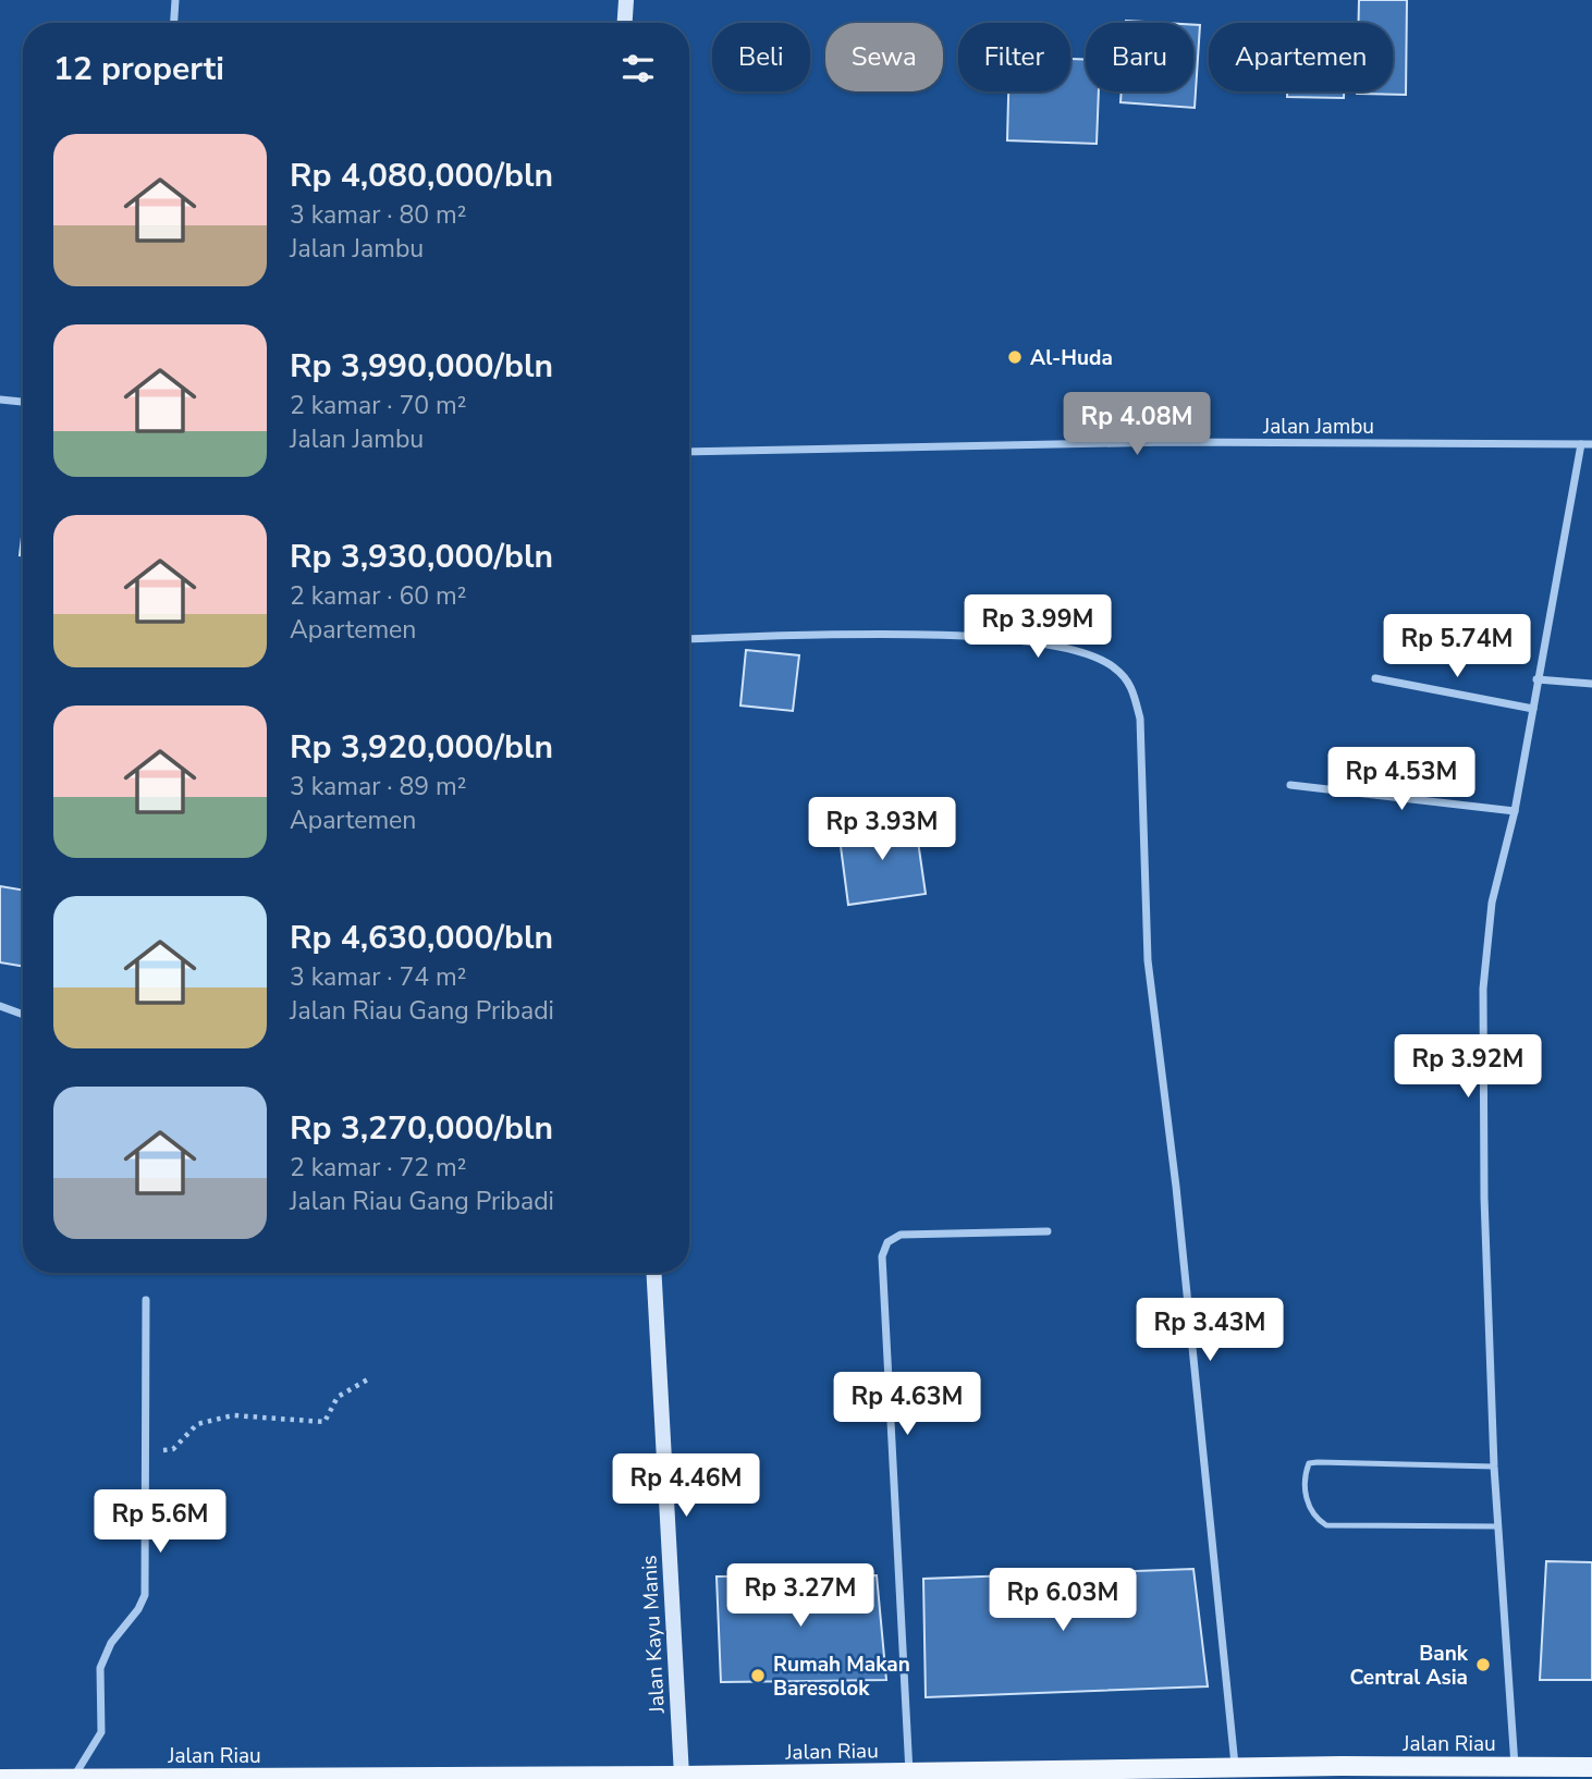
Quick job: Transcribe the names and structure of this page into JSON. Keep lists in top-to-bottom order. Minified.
{"streets":{"main road":["Jalan Riau"],"street":["Jalan Jambu","Jalan Kayu Manis"]},"crossings":[["Jalan Kayu Manis","Jalan Riau"]],"places":["Al-Huda","Bank Central Asia","Rumah Makan Baresolok"],"page":{"chip":["Beli","Sewa","Filter","Baru","Apartemen"],"heading":"12 properti","list":[{"name":"Rp 4,080,000/bln","note":"3 kamar · 80 m² · Jalan Jambu"},{"name":"Rp 3,990,000/bln","note":"2 kamar · 70 m² · Jalan Jambu"},{"name":"Rp 3,930,000/bln","note":"2 kamar · 60 m² · Apartemen"},{"name":"Rp 3,920,000/bln","note":"3 kamar · 89 m² · Apartemen"},{"name":"Rp 4,630,000/bln","note":"3 kamar · 74 m² · Jalan Riau Gang Pribadi"},{"name":"Rp 3,270,000/bln","note":"2 kamar · 72 m² · Jalan Riau Gang Pribadi"}],"price":["Rp 4.08M","Rp 3.99M","Rp 5.74M","Rp 4.53M","Rp 3.93M","Rp 3.92M","Rp 3.43M","Rp 4.63M","Rp 4.46M","Rp 5.6M","Rp 3.27M","Rp 6.03M"]}}
